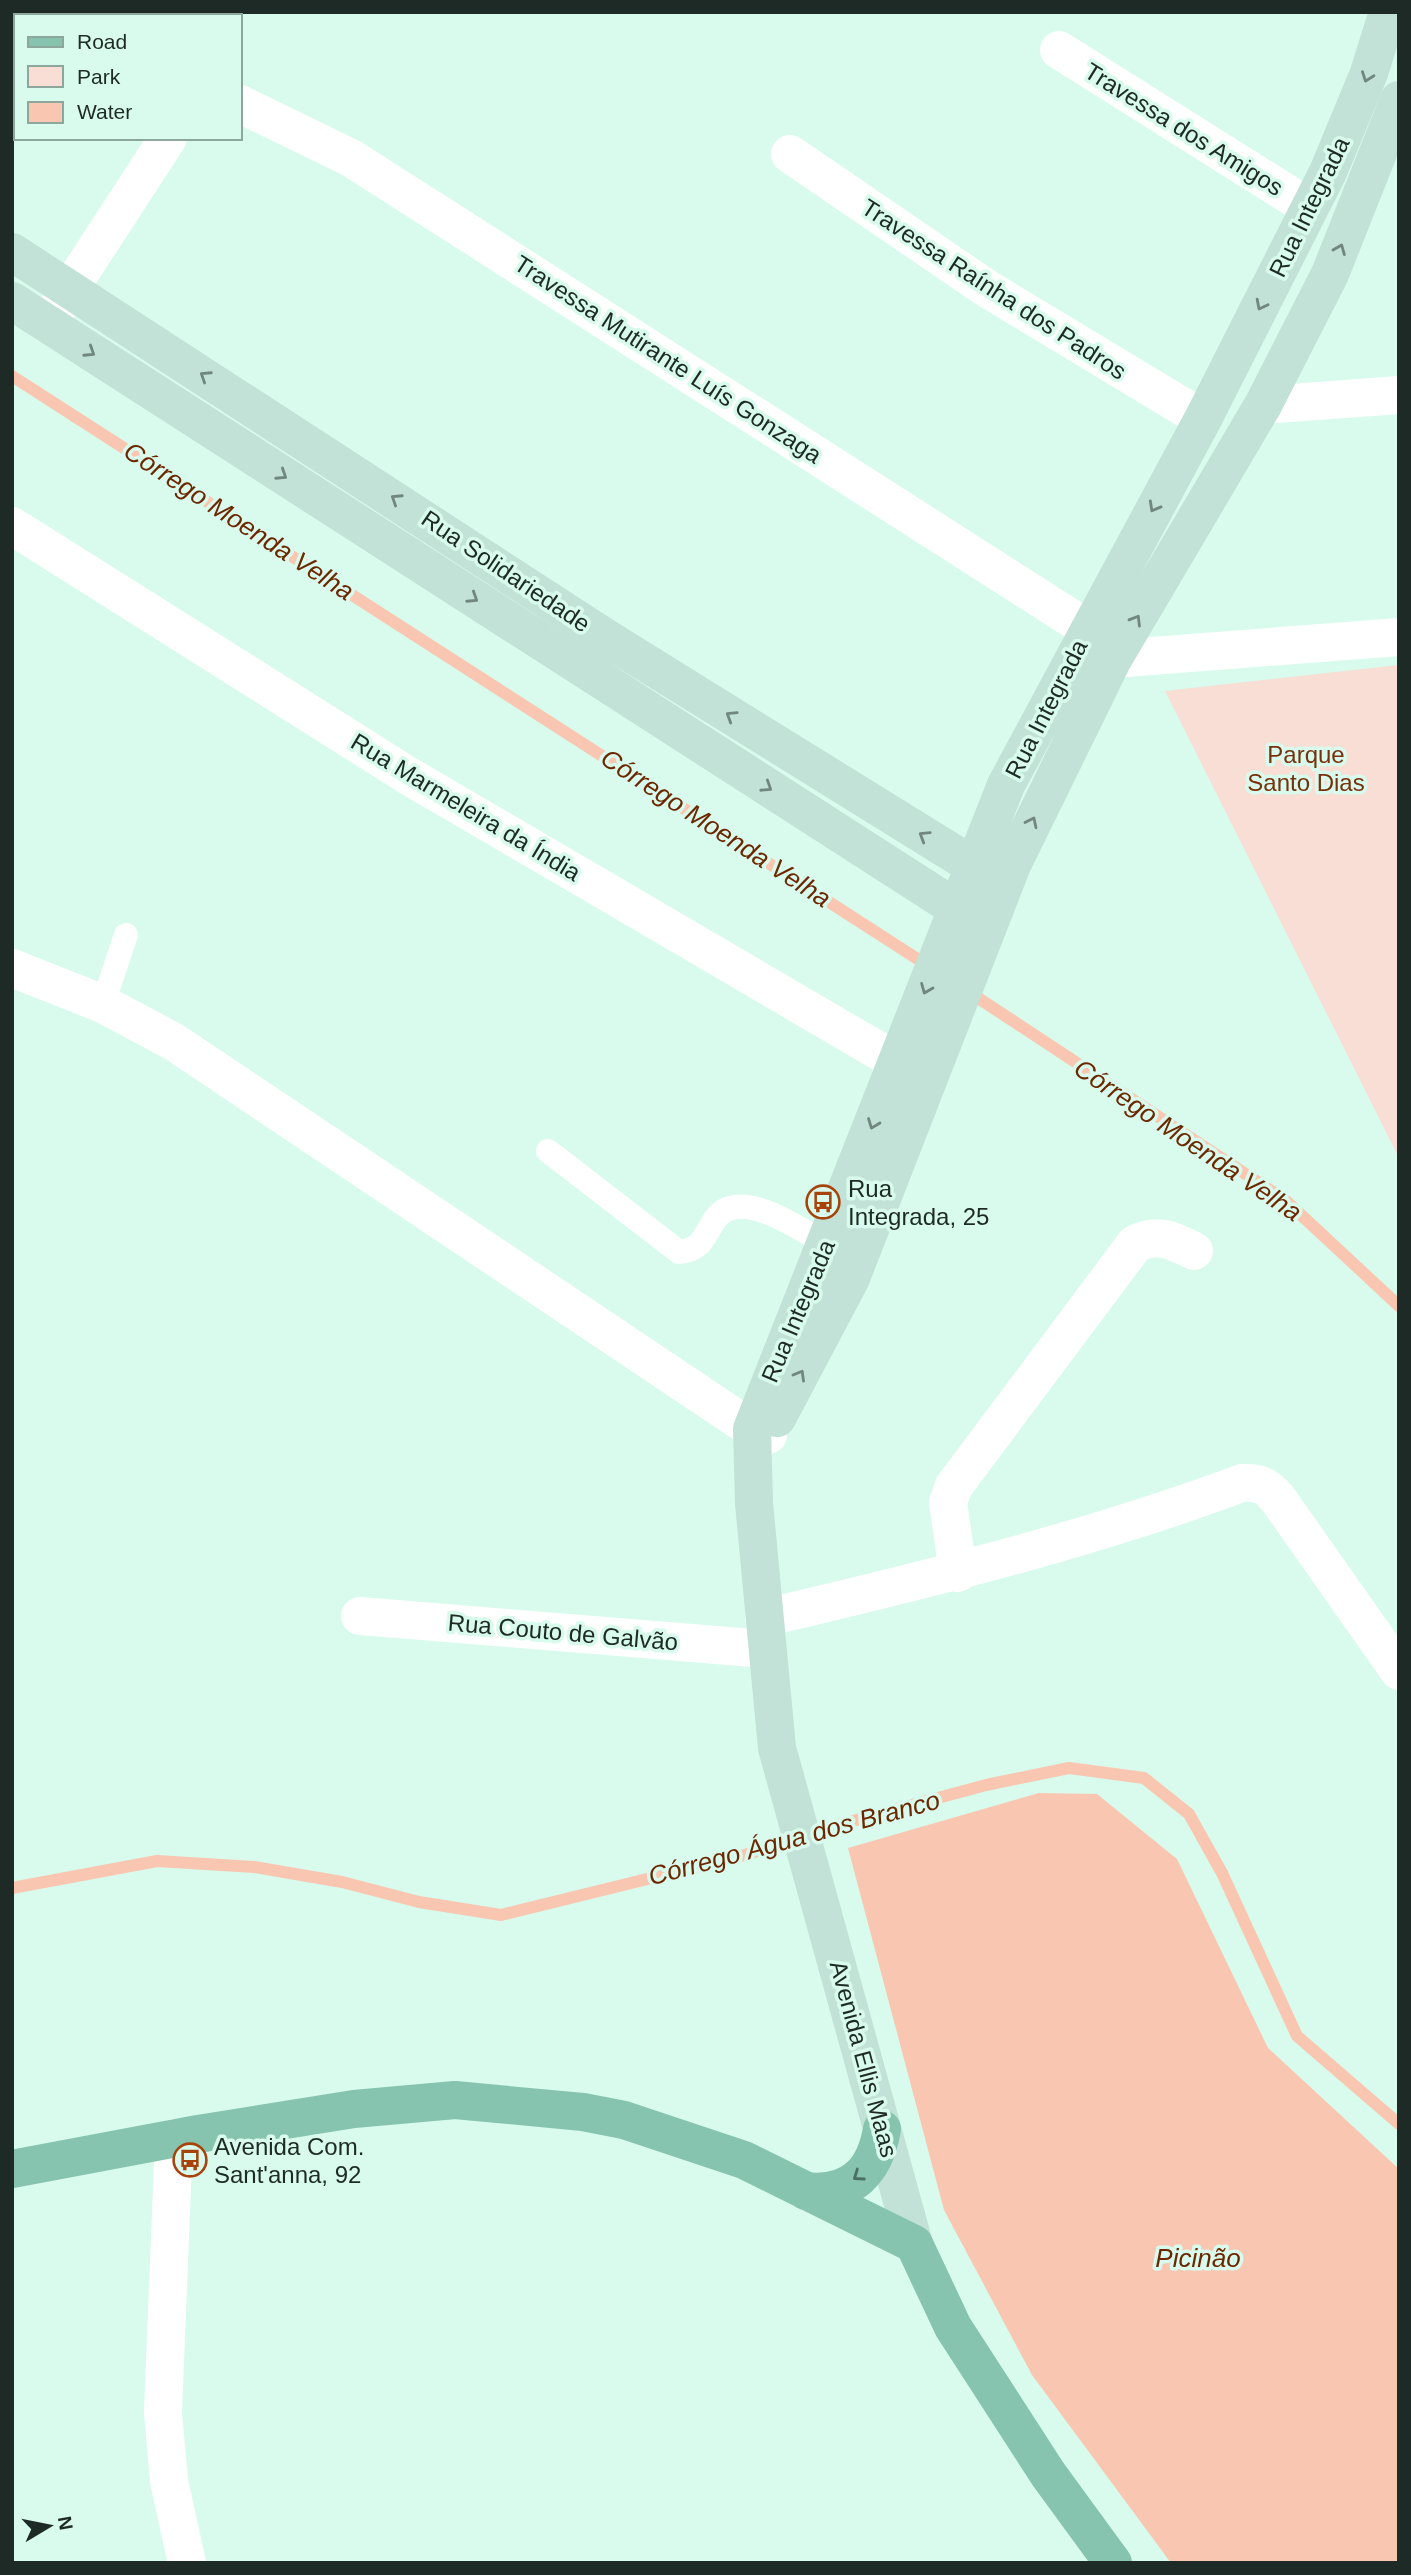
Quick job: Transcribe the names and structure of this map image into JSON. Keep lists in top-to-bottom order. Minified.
{"streets":{"main road":["Rua Integrada","Rua Solidariedade","Avenida Ellis Maas"],"street":["Travessa dos Amigos","Travessa Raínha dos Padros","Travessa Mutirante Luís Gonzaga","Rua Marmeleira da Índia","Rua Couto de Galvão"]},"crossings":[["Travessa dos Amigos","Rua Integrada"],["Rua Integrada","Travessa Raínha dos Padros"],["Rua Integrada","Travessa Mutirante Luís Gonzaga"],["Rua Integrada","Rua Solidariedade"],["Rua Integrada","Rua Marmeleira da Índia"],["Rua Integrada","Avenida Ellis Maas"],["Rua Couto de Galvão","Avenida Ellis Maas"]],"water":["Córrego Moenda Velha","Córrego Água dos Branco","Picinão"],"parks":["Parque Santo Dias"],"places":{"bus stop":["Rua Integrada, 25","Avenida Com. Sant'anna, 92"]},"legend":["Road","Park","Water"],"north":"right"}
